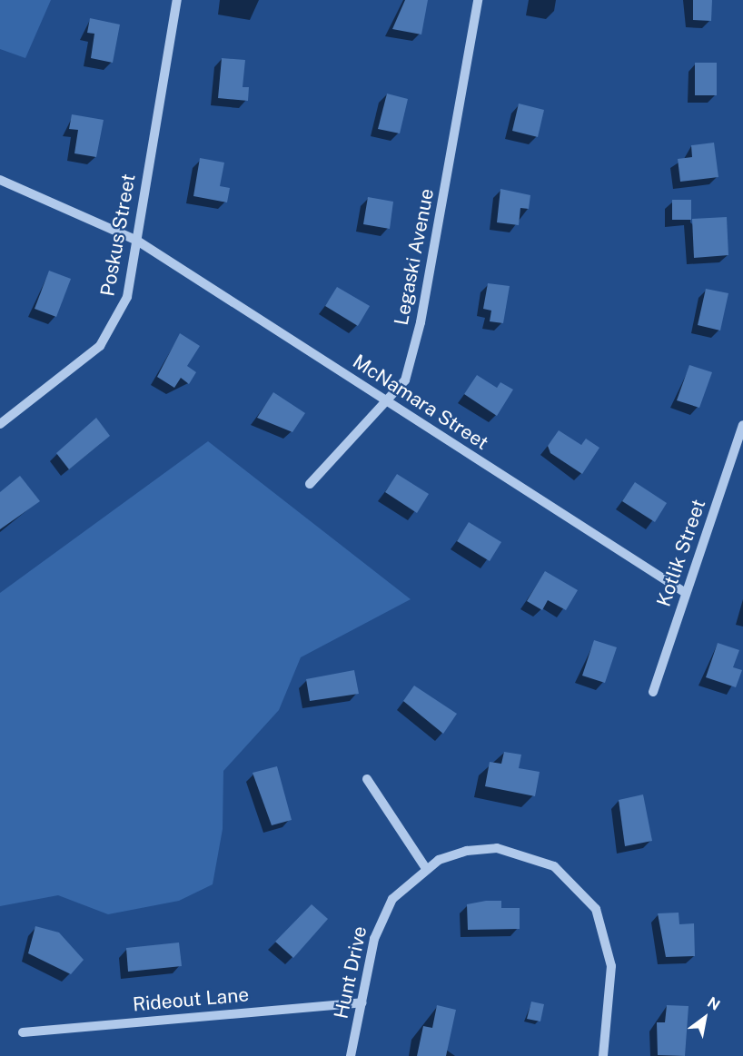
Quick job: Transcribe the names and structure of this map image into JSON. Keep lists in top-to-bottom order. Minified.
{"streets":{"street":["Poskus Street","Legaski Avenue","McNamara Street","Kotlik Street","Hunt Drive","Rideout Lane"]},"crossings":[["Poskus Street","McNamara Street"],["Legaski Avenue","McNamara Street"],["McNamara Street","Kotlik Street"],["Hunt Drive","Rideout Lane"]],"north":"top right"}
